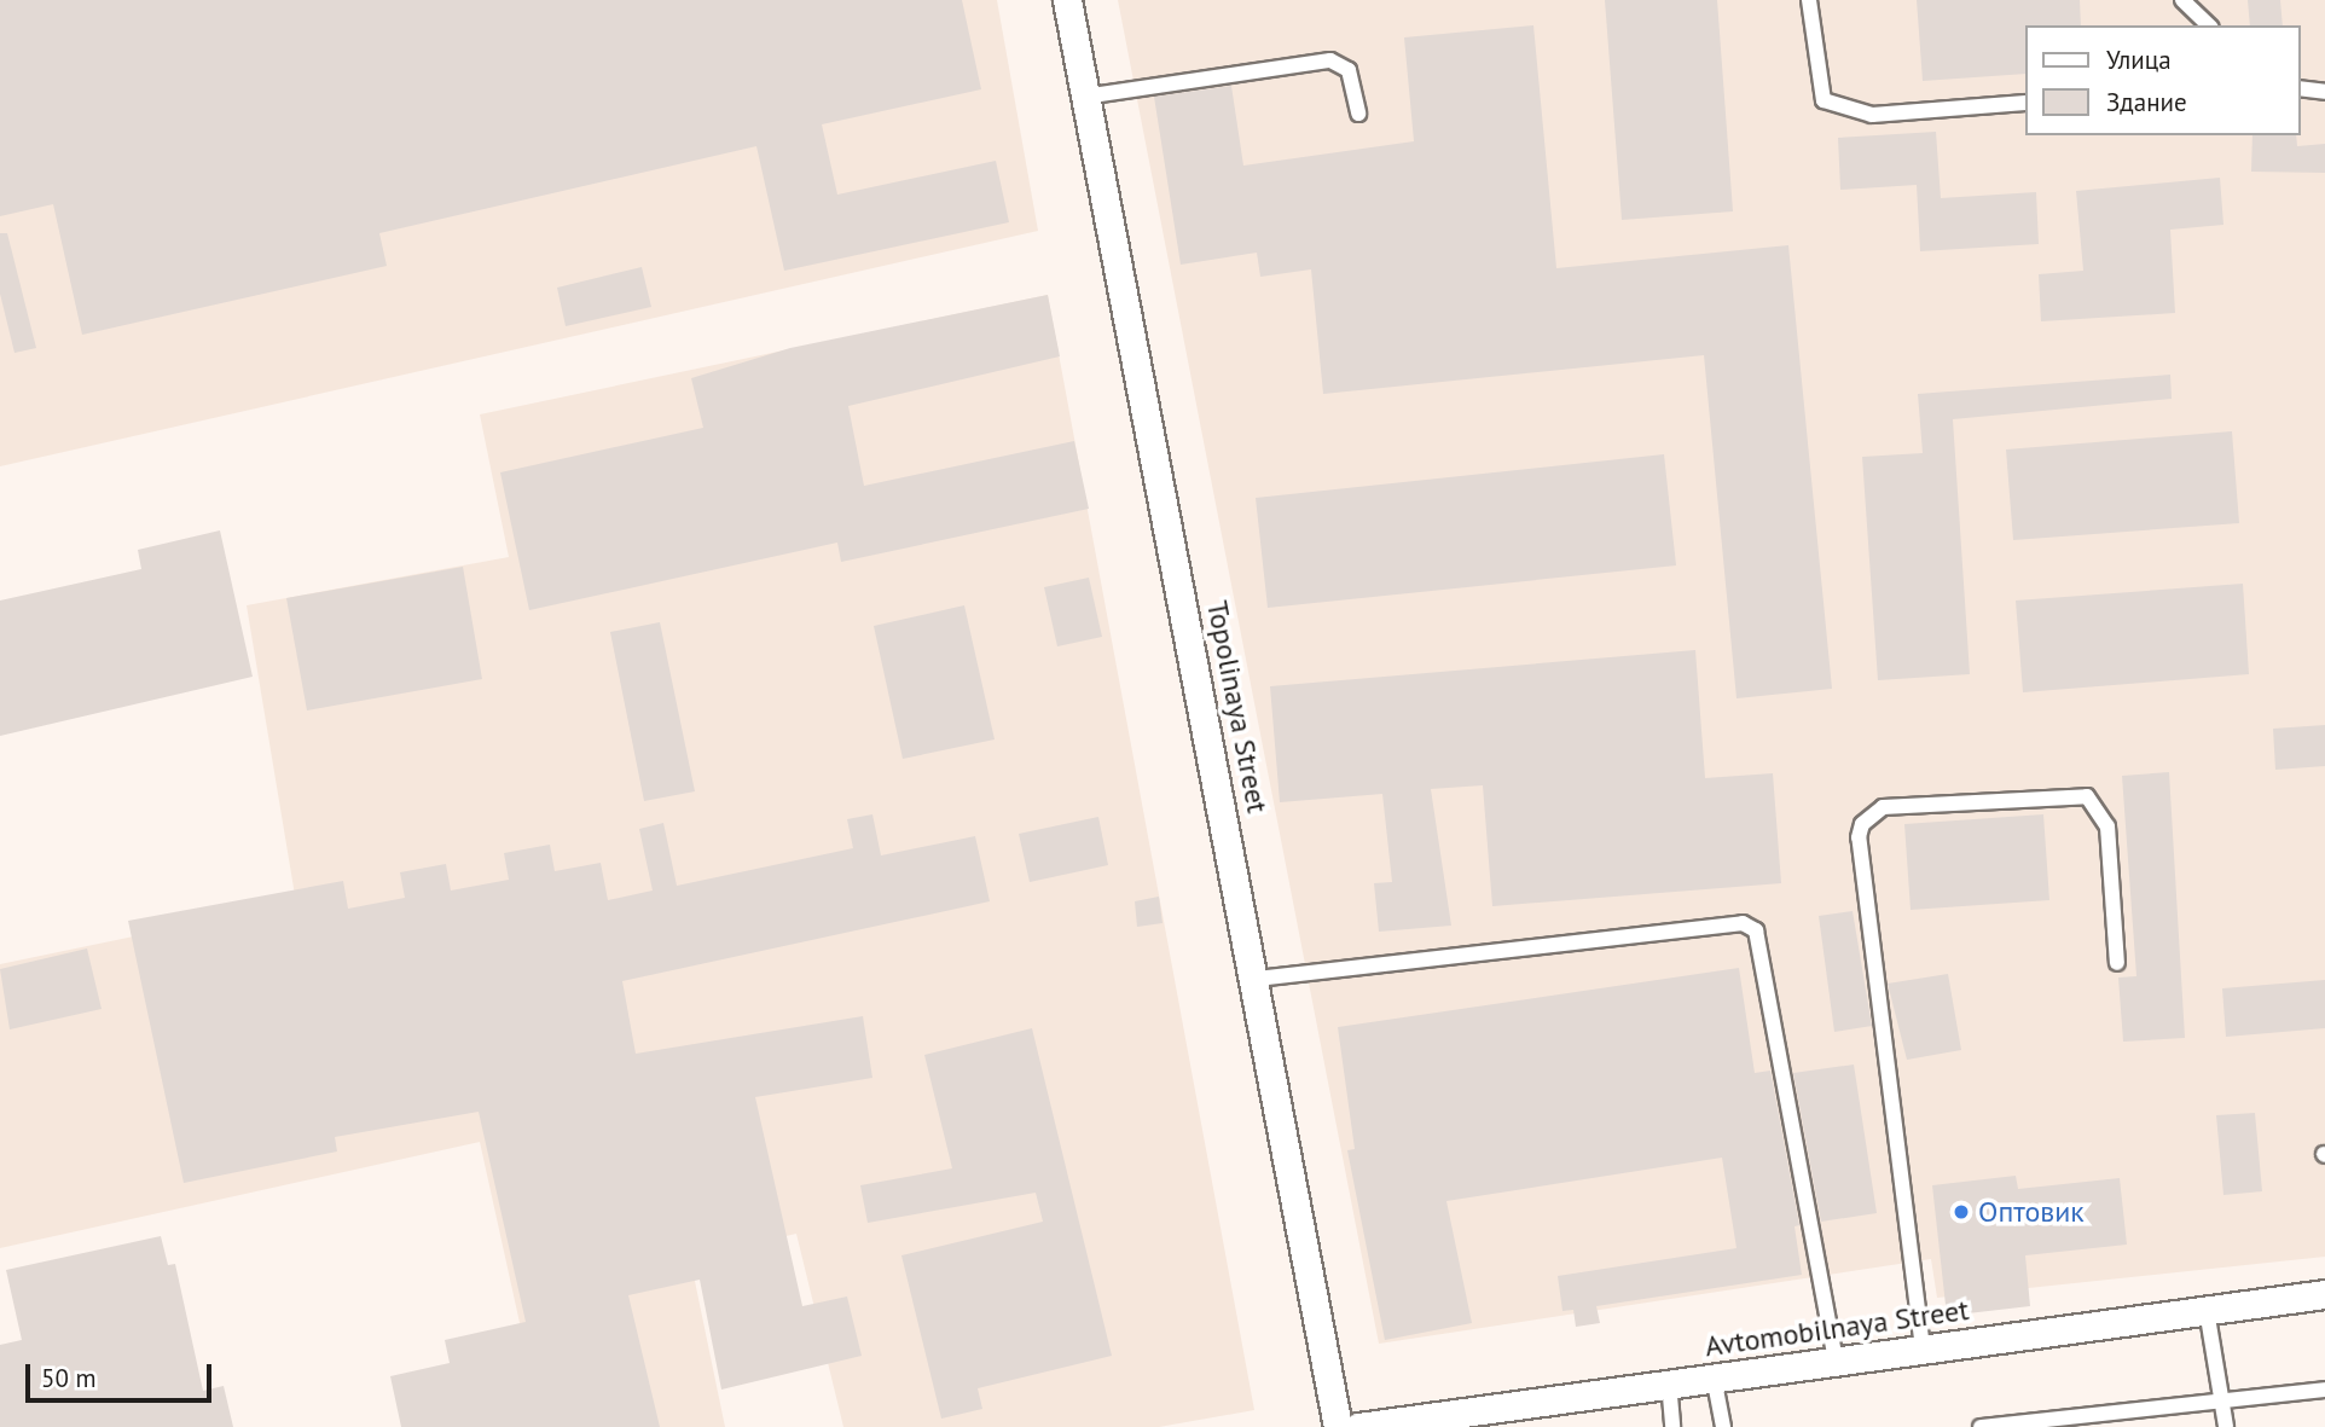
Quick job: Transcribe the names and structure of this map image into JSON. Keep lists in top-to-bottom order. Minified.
{"streets":{"street":["Topolinaya Street","Avtomobilnaya Street"]},"places":["Оптовик"],"legend":["Улица","Здание"],"scale_bar":"50 m"}
